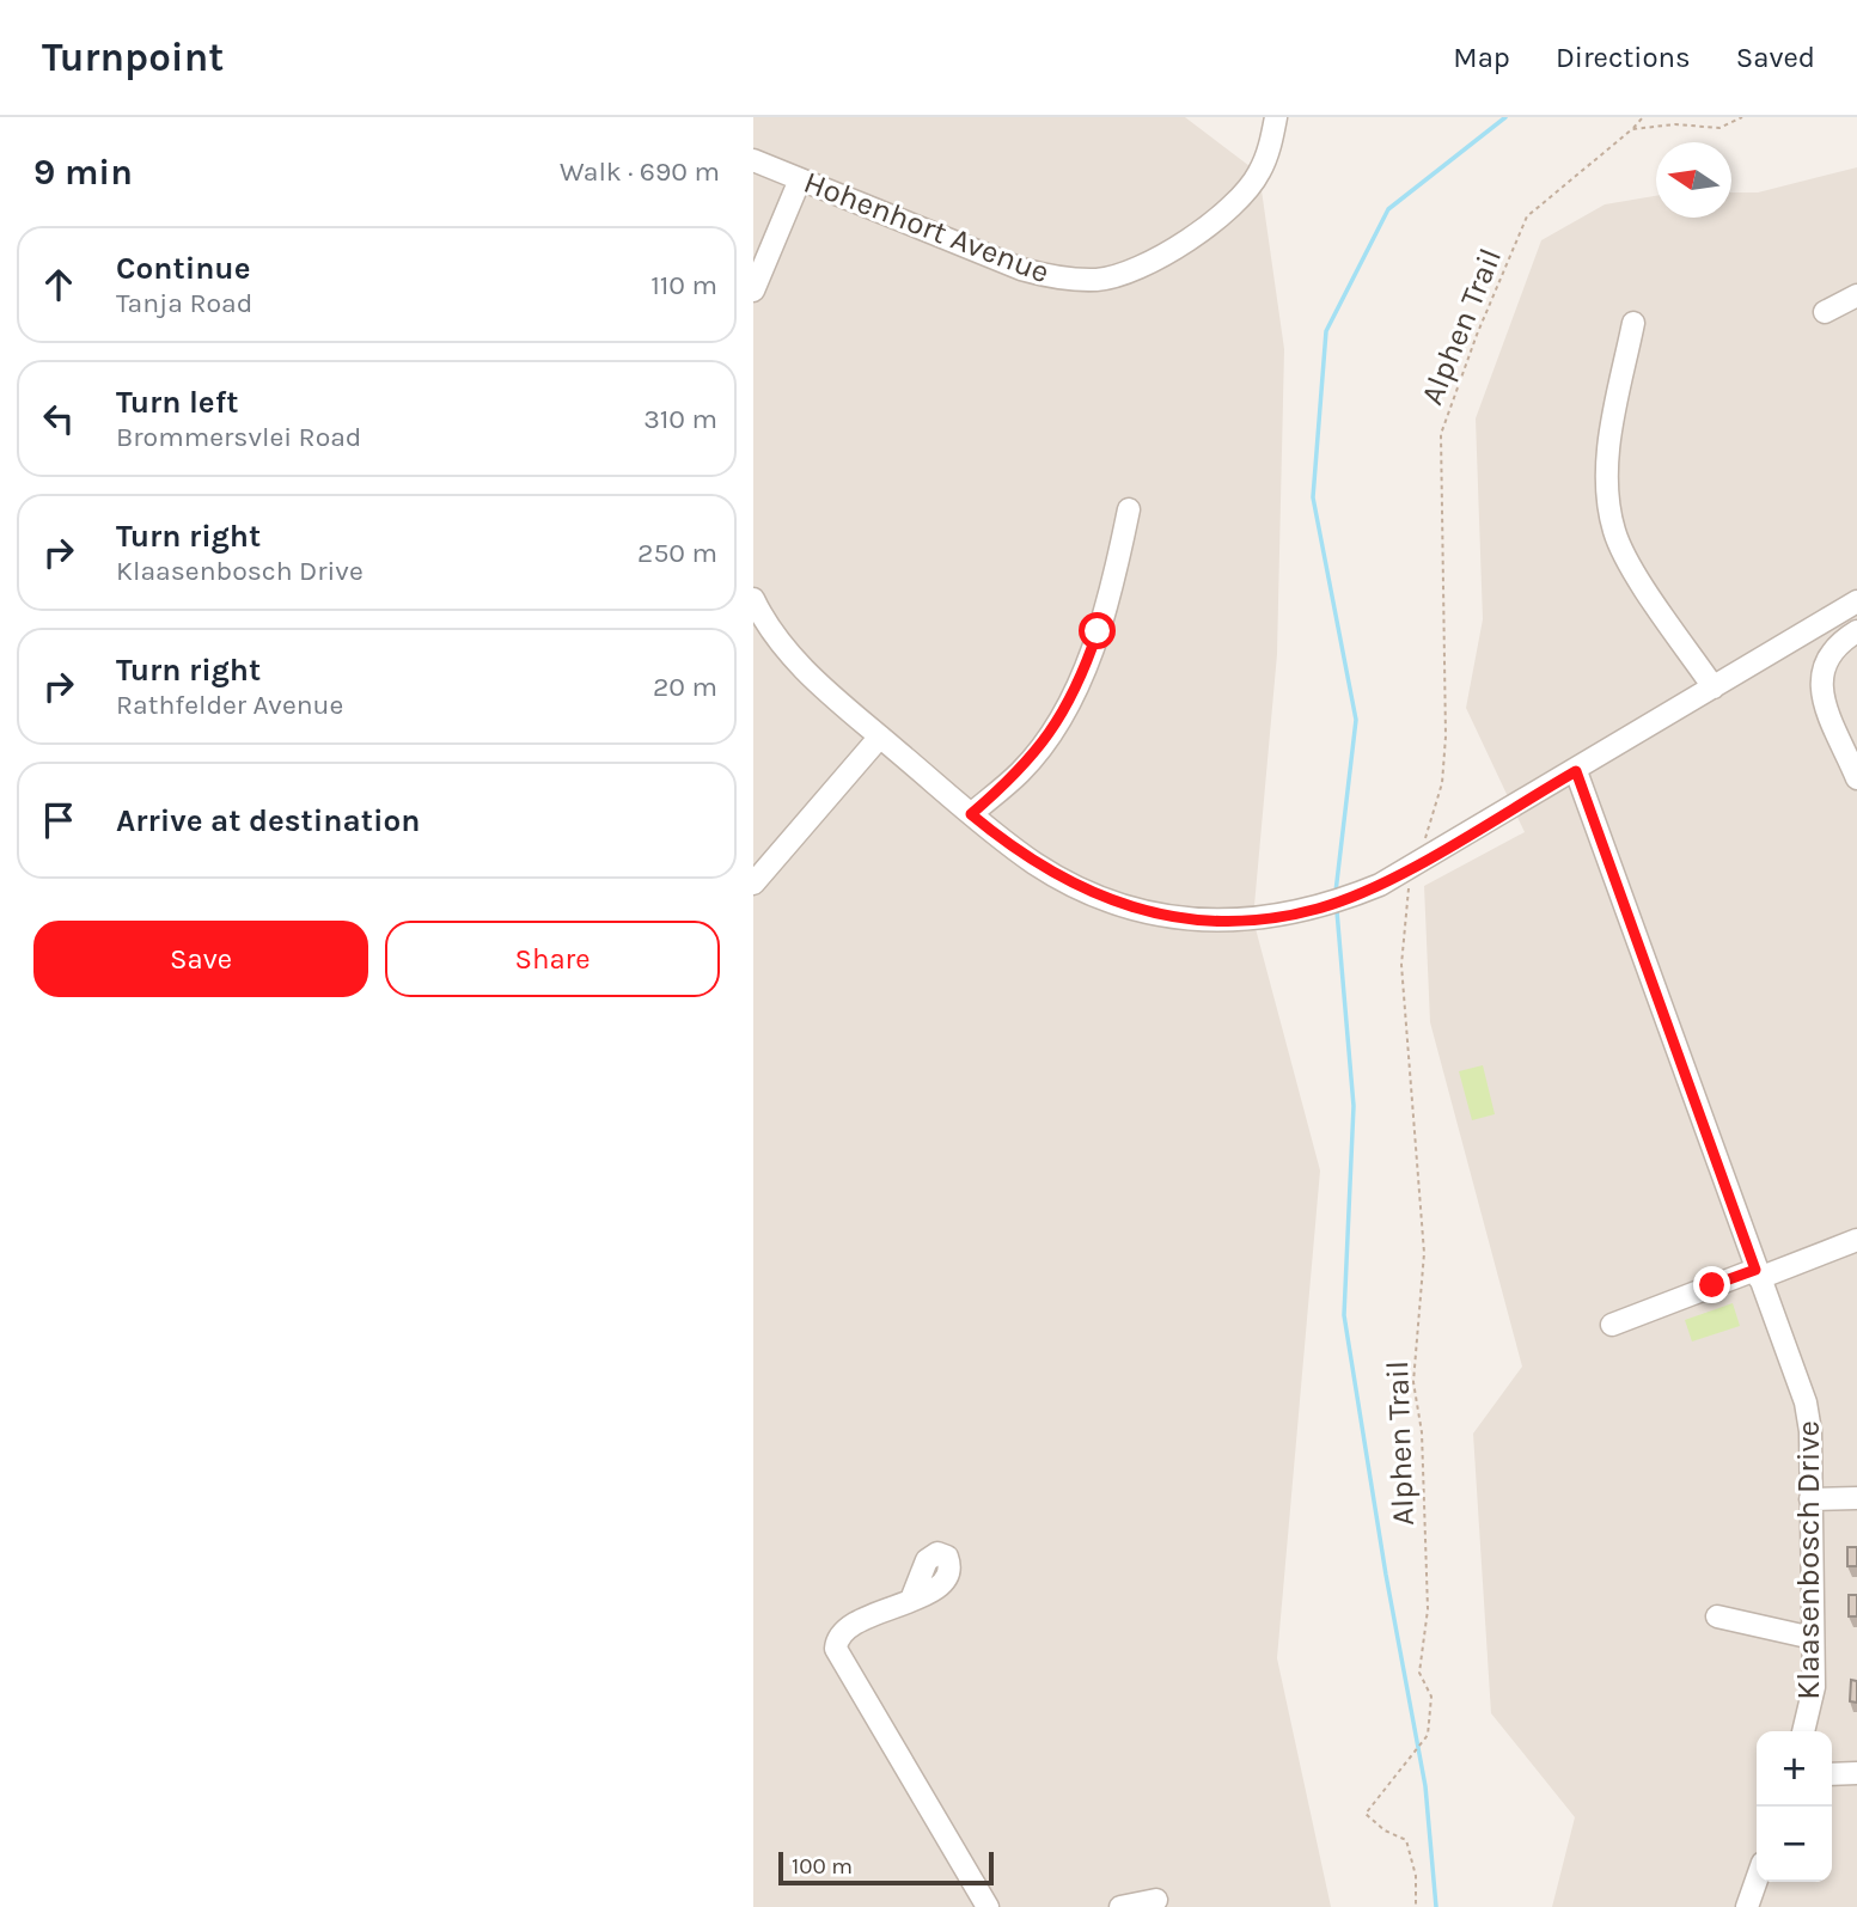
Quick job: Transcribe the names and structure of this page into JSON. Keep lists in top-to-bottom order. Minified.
{"streets":{"street":["Hohenhort Avenue","Klaasenbosch Drive"],"path":["Alphen Trail"]},"scale_bar":"100 m","north":"left","page":{"header":"Turnpoint","nav":["Map","Directions","Saved"],"heading":["9 min","Walk · 690 m"],"list":[["Continue","Tanja Road","110 m"],["Turn left","Brommersvlei Road","310 m"],["Turn right","Klaasenbosch Drive","250 m"],["Turn right","Rathfelder Avenue","20 m"],"Arrive at destination"],"buttons":["Save","Share"],"map_buttons":["+","−"],"scale":"100 m"}}
